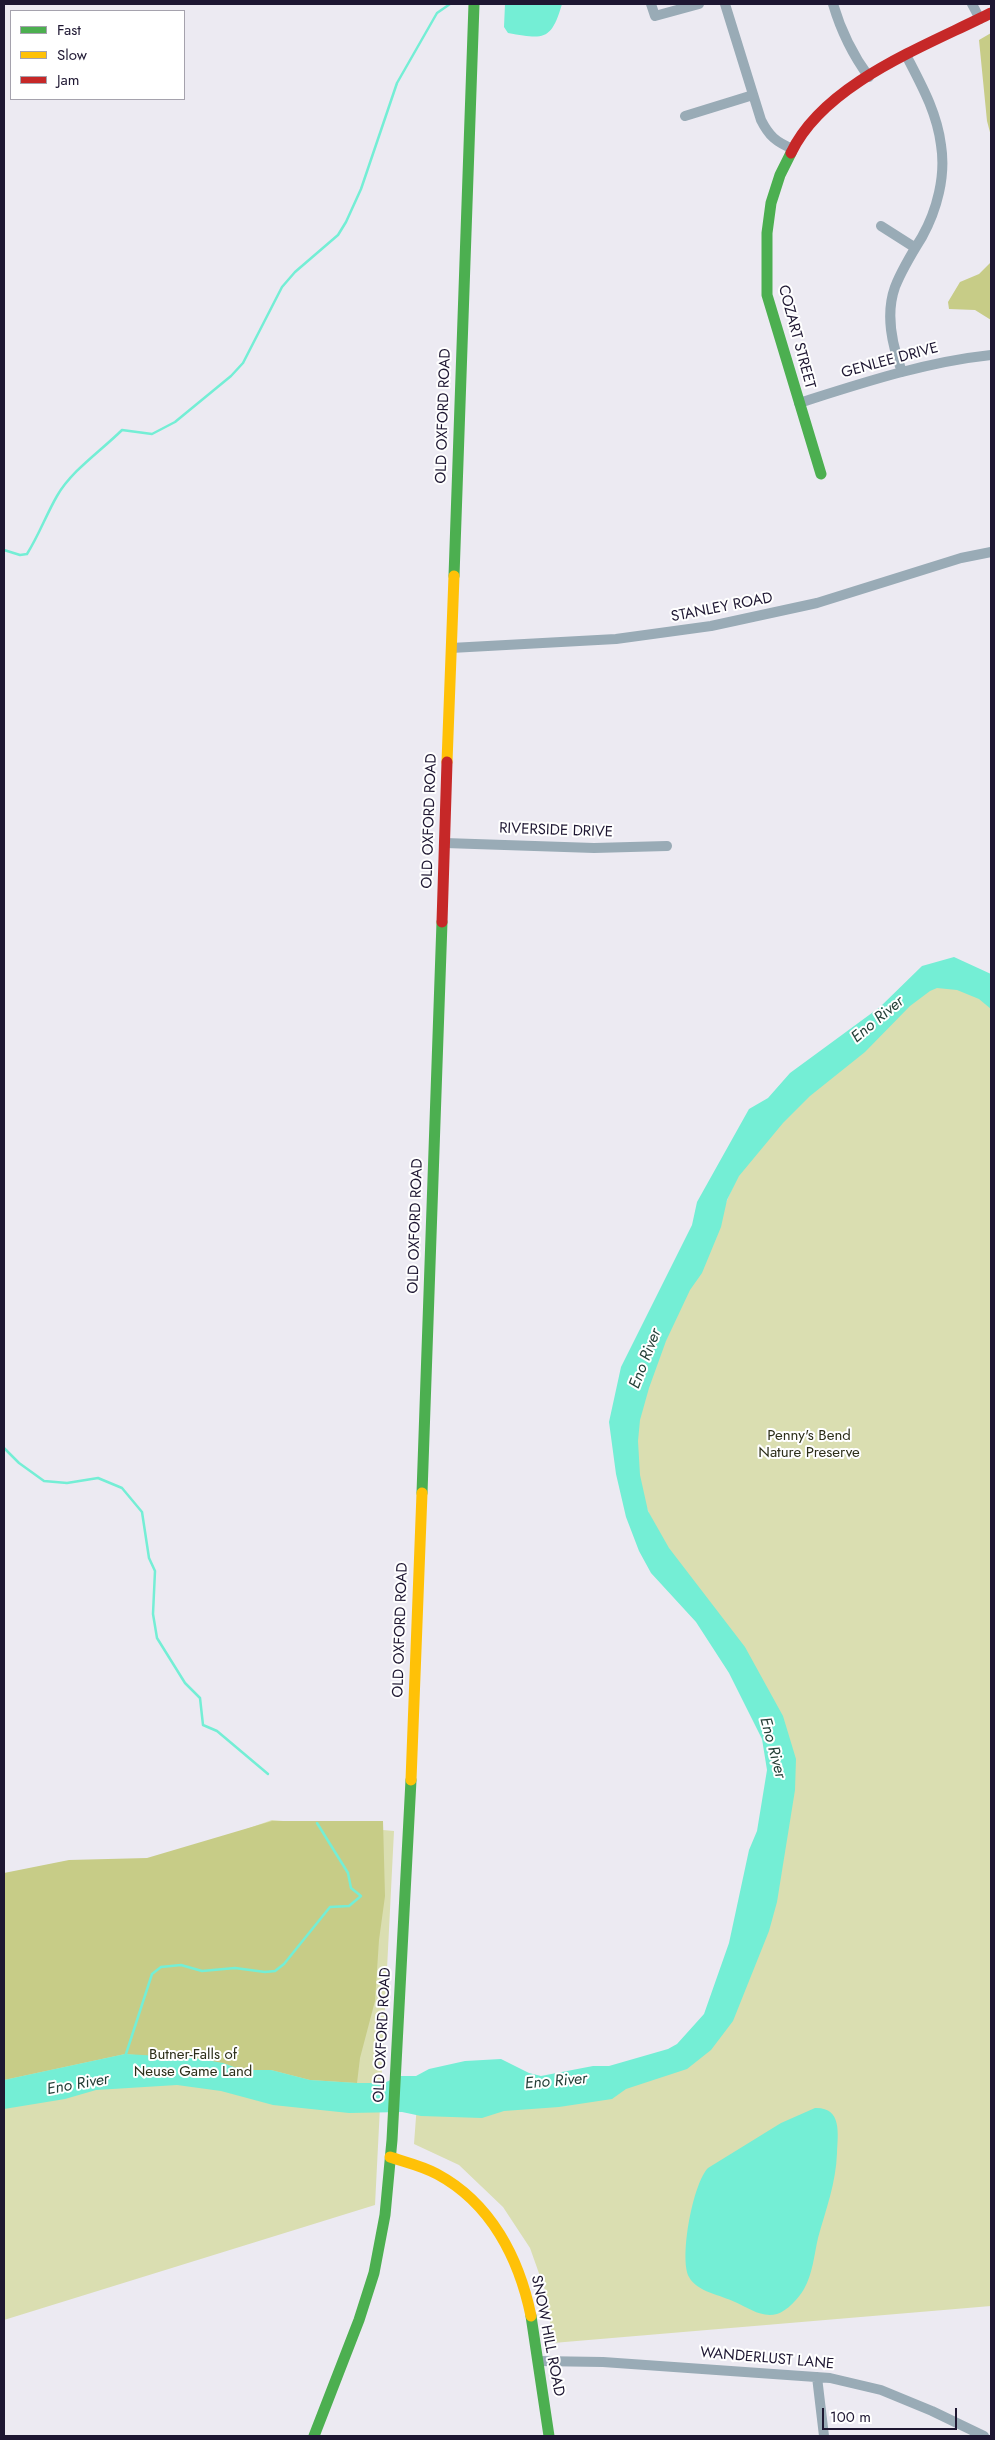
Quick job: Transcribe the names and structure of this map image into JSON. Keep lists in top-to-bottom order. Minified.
{"streets":{"street":["COZART STREET","GENLEE DRIVE","OLD OXFORD ROAD","STANLEY ROAD","RIVERSIDE DRIVE","SNOW HILL ROAD","WANDERLUST LANE"]},"crossings":[["COZART STREET","GENLEE DRIVE"],["OLD OXFORD ROAD","STANLEY ROAD"],["OLD OXFORD ROAD","RIVERSIDE DRIVE"],["OLD OXFORD ROAD","SNOW HILL ROAD"],["SNOW HILL ROAD","WANDERLUST LANE"]],"water":["Eno River"],"parks":["Penny's Bend Nature Preserve","Butner-Falls of Neuse Game Land"],"legend":["Fast","Slow","Jam"],"scale_bar":"100 m"}
